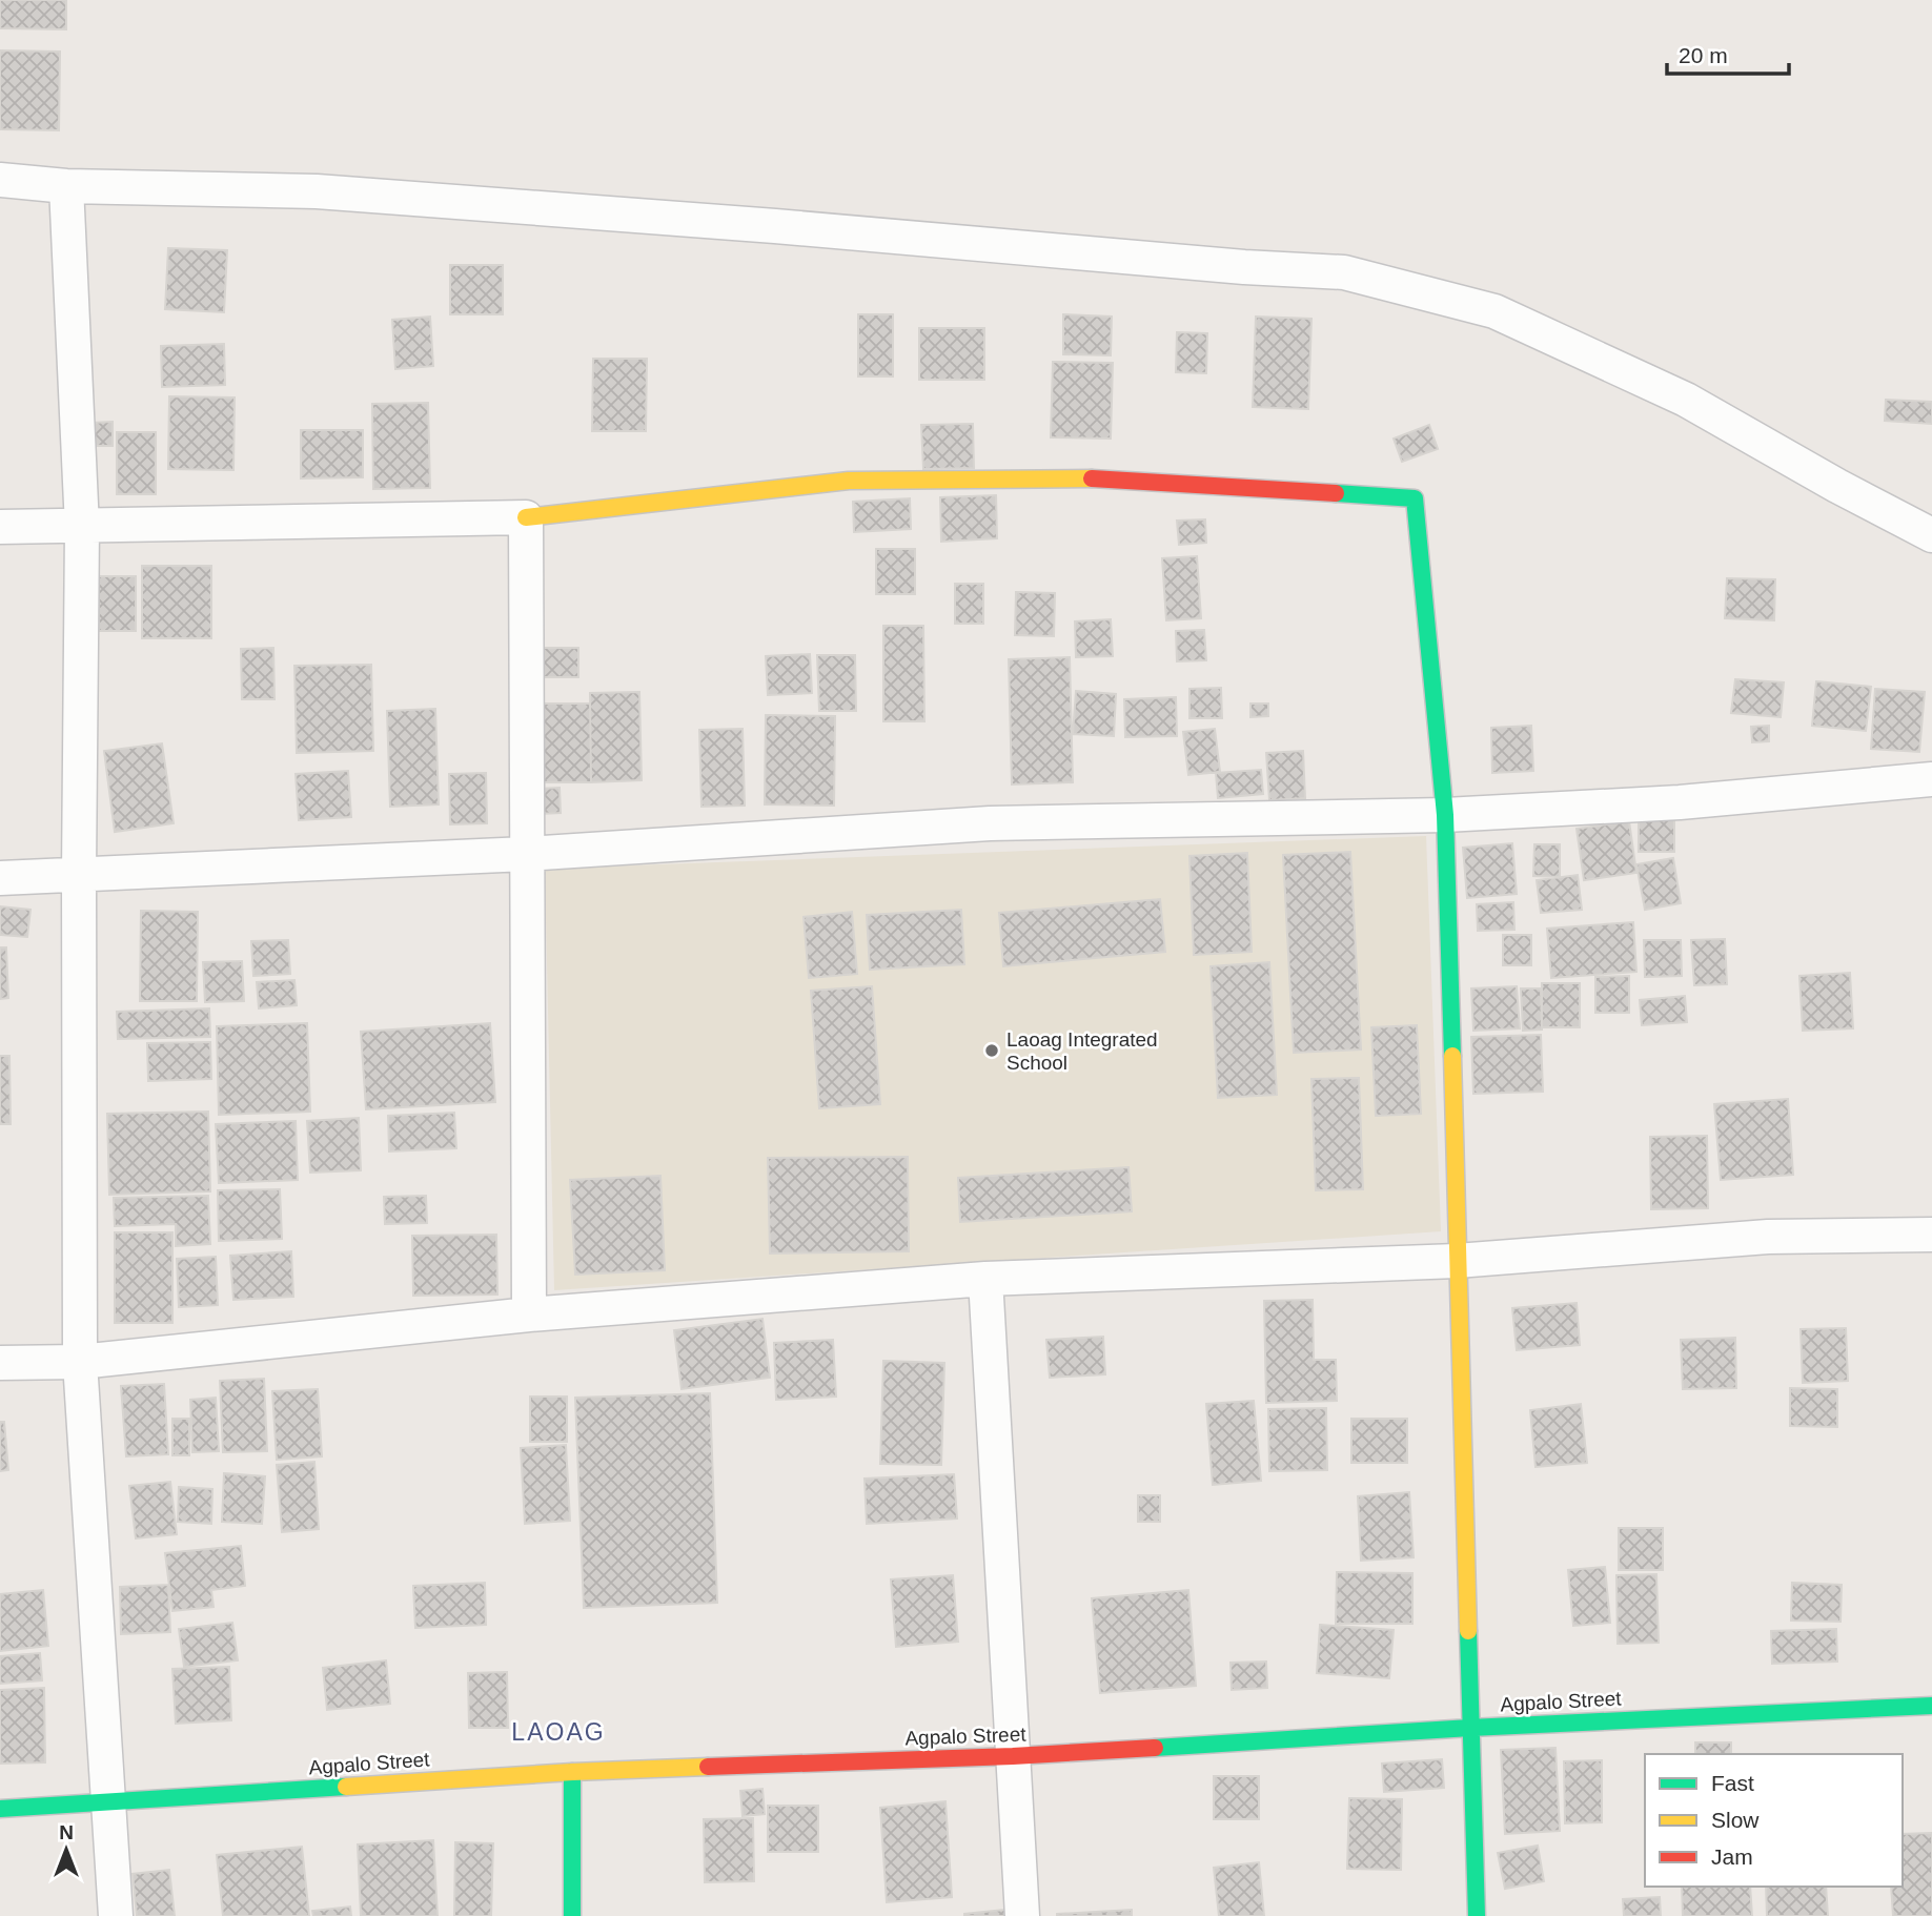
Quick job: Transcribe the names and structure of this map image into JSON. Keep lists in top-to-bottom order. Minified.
{"streets":{"street":["Agpalo Street"]},"districts":["LAOAG"],"places":["Laoag Integrated School"],"legend":["Fast","Slow","Jam"],"scale_bar":"20 m","north":"top"}
